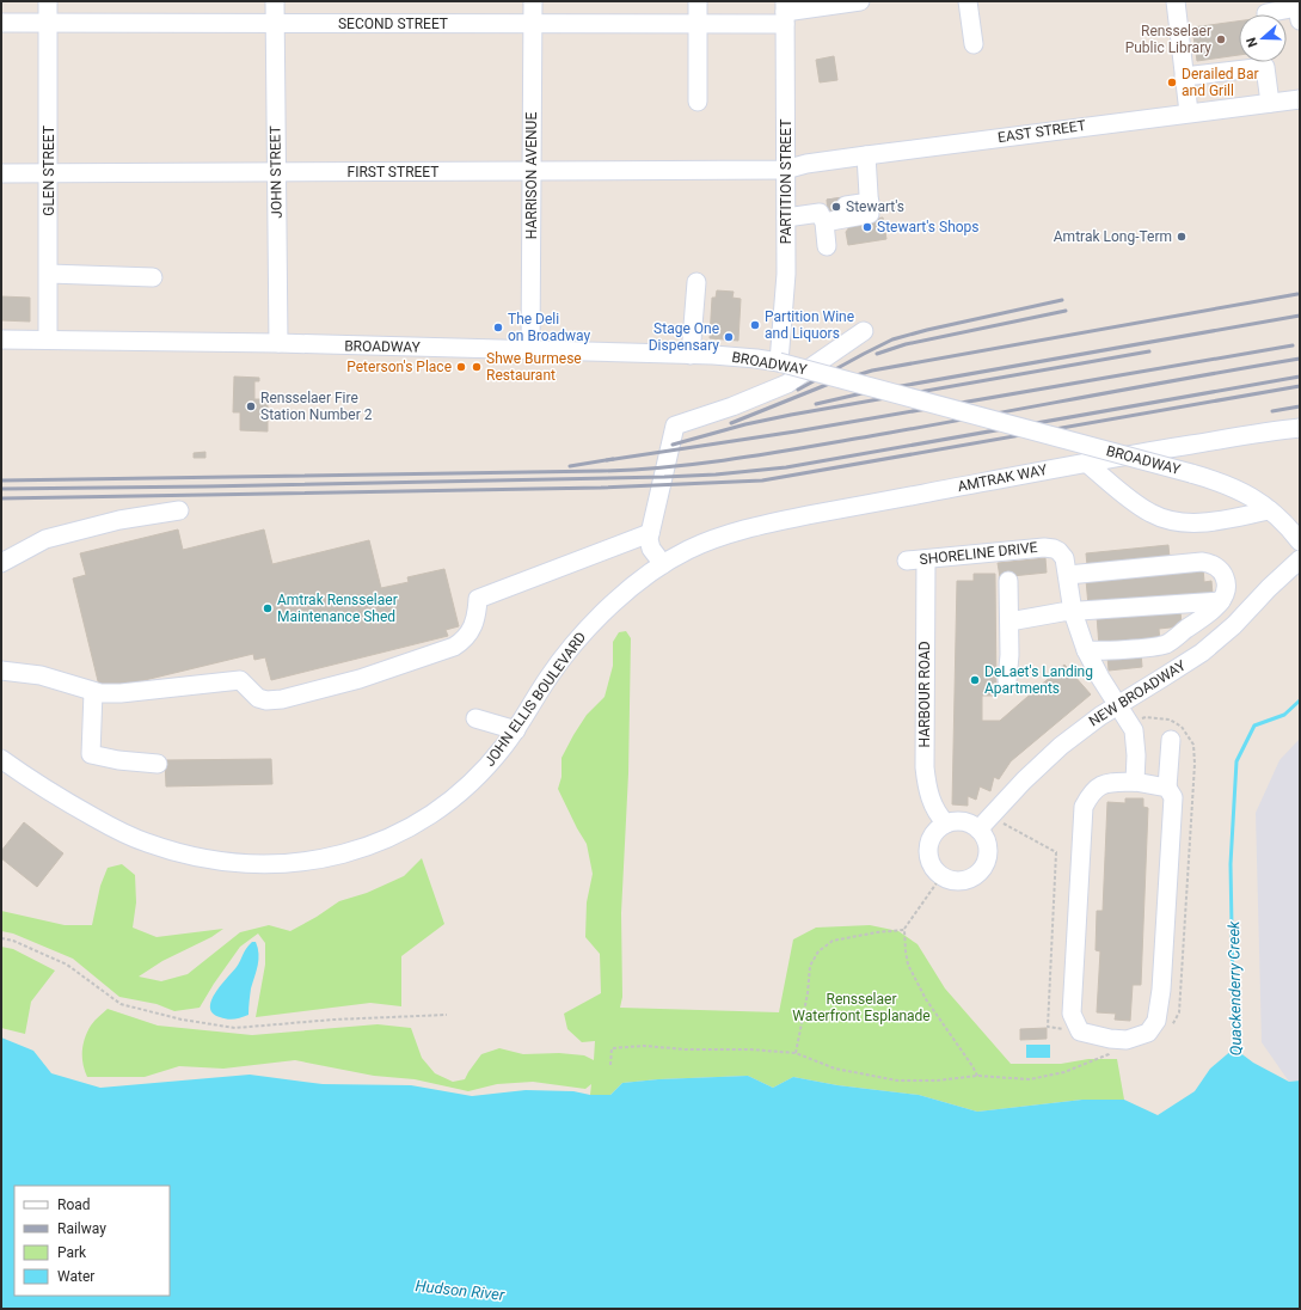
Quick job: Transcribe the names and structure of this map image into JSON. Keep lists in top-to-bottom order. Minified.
{"streets":{"street":["SECOND STREET","EAST STREET","GLEN STREET","JOHN STREET","FIRST STREET","HARRISON AVENUE","PARTITION STREET","BROADWAY","AMTRAK WAY","SHORELINE DRIVE","NEW BROADWAY","HARBOUR ROAD","JOHN ELLIS BOULEVARD"]},"crossings":[["SECOND STREET","GLEN STREET"],["SECOND STREET","JOHN STREET"],["SECOND STREET","HARRISON AVENUE"],["SECOND STREET","PARTITION STREET"],["EAST STREET","FIRST STREET"],["EAST STREET","PARTITION STREET"],["GLEN STREET","FIRST STREET"],["GLEN STREET","BROADWAY"],["JOHN STREET","FIRST STREET"],["JOHN STREET","BROADWAY"],["FIRST STREET","HARRISON AVENUE"],["FIRST STREET","PARTITION STREET"],["HARRISON AVENUE","BROADWAY"],["PARTITION STREET","BROADWAY"],["AMTRAK WAY","JOHN ELLIS BOULEVARD"],["SHORELINE DRIVE","NEW BROADWAY"],["SHORELINE DRIVE","HARBOUR ROAD"],["NEW BROADWAY","HARBOUR ROAD"]],"water":["Quackenderry Creek","Hudson River"],"parks":["Rensselaer Waterfront Esplanade"],"places":["Rensselaer Public Library","Derailed Bar and Grill","Stewart's","Stewart's Shops","Amtrak Long-Term","Partition Wine and Liquors","The Deli on Broadway","Stage One Dispensary","Peterson's Place","Shwe Burmese Restaurant","Rensselaer Fire Station Number 2","Amtrak Rensselaer Maintenance Shed","DeLaet's Landing Apartments"],"legend":["Road","Railway","Park","Water"],"north":"left"}
